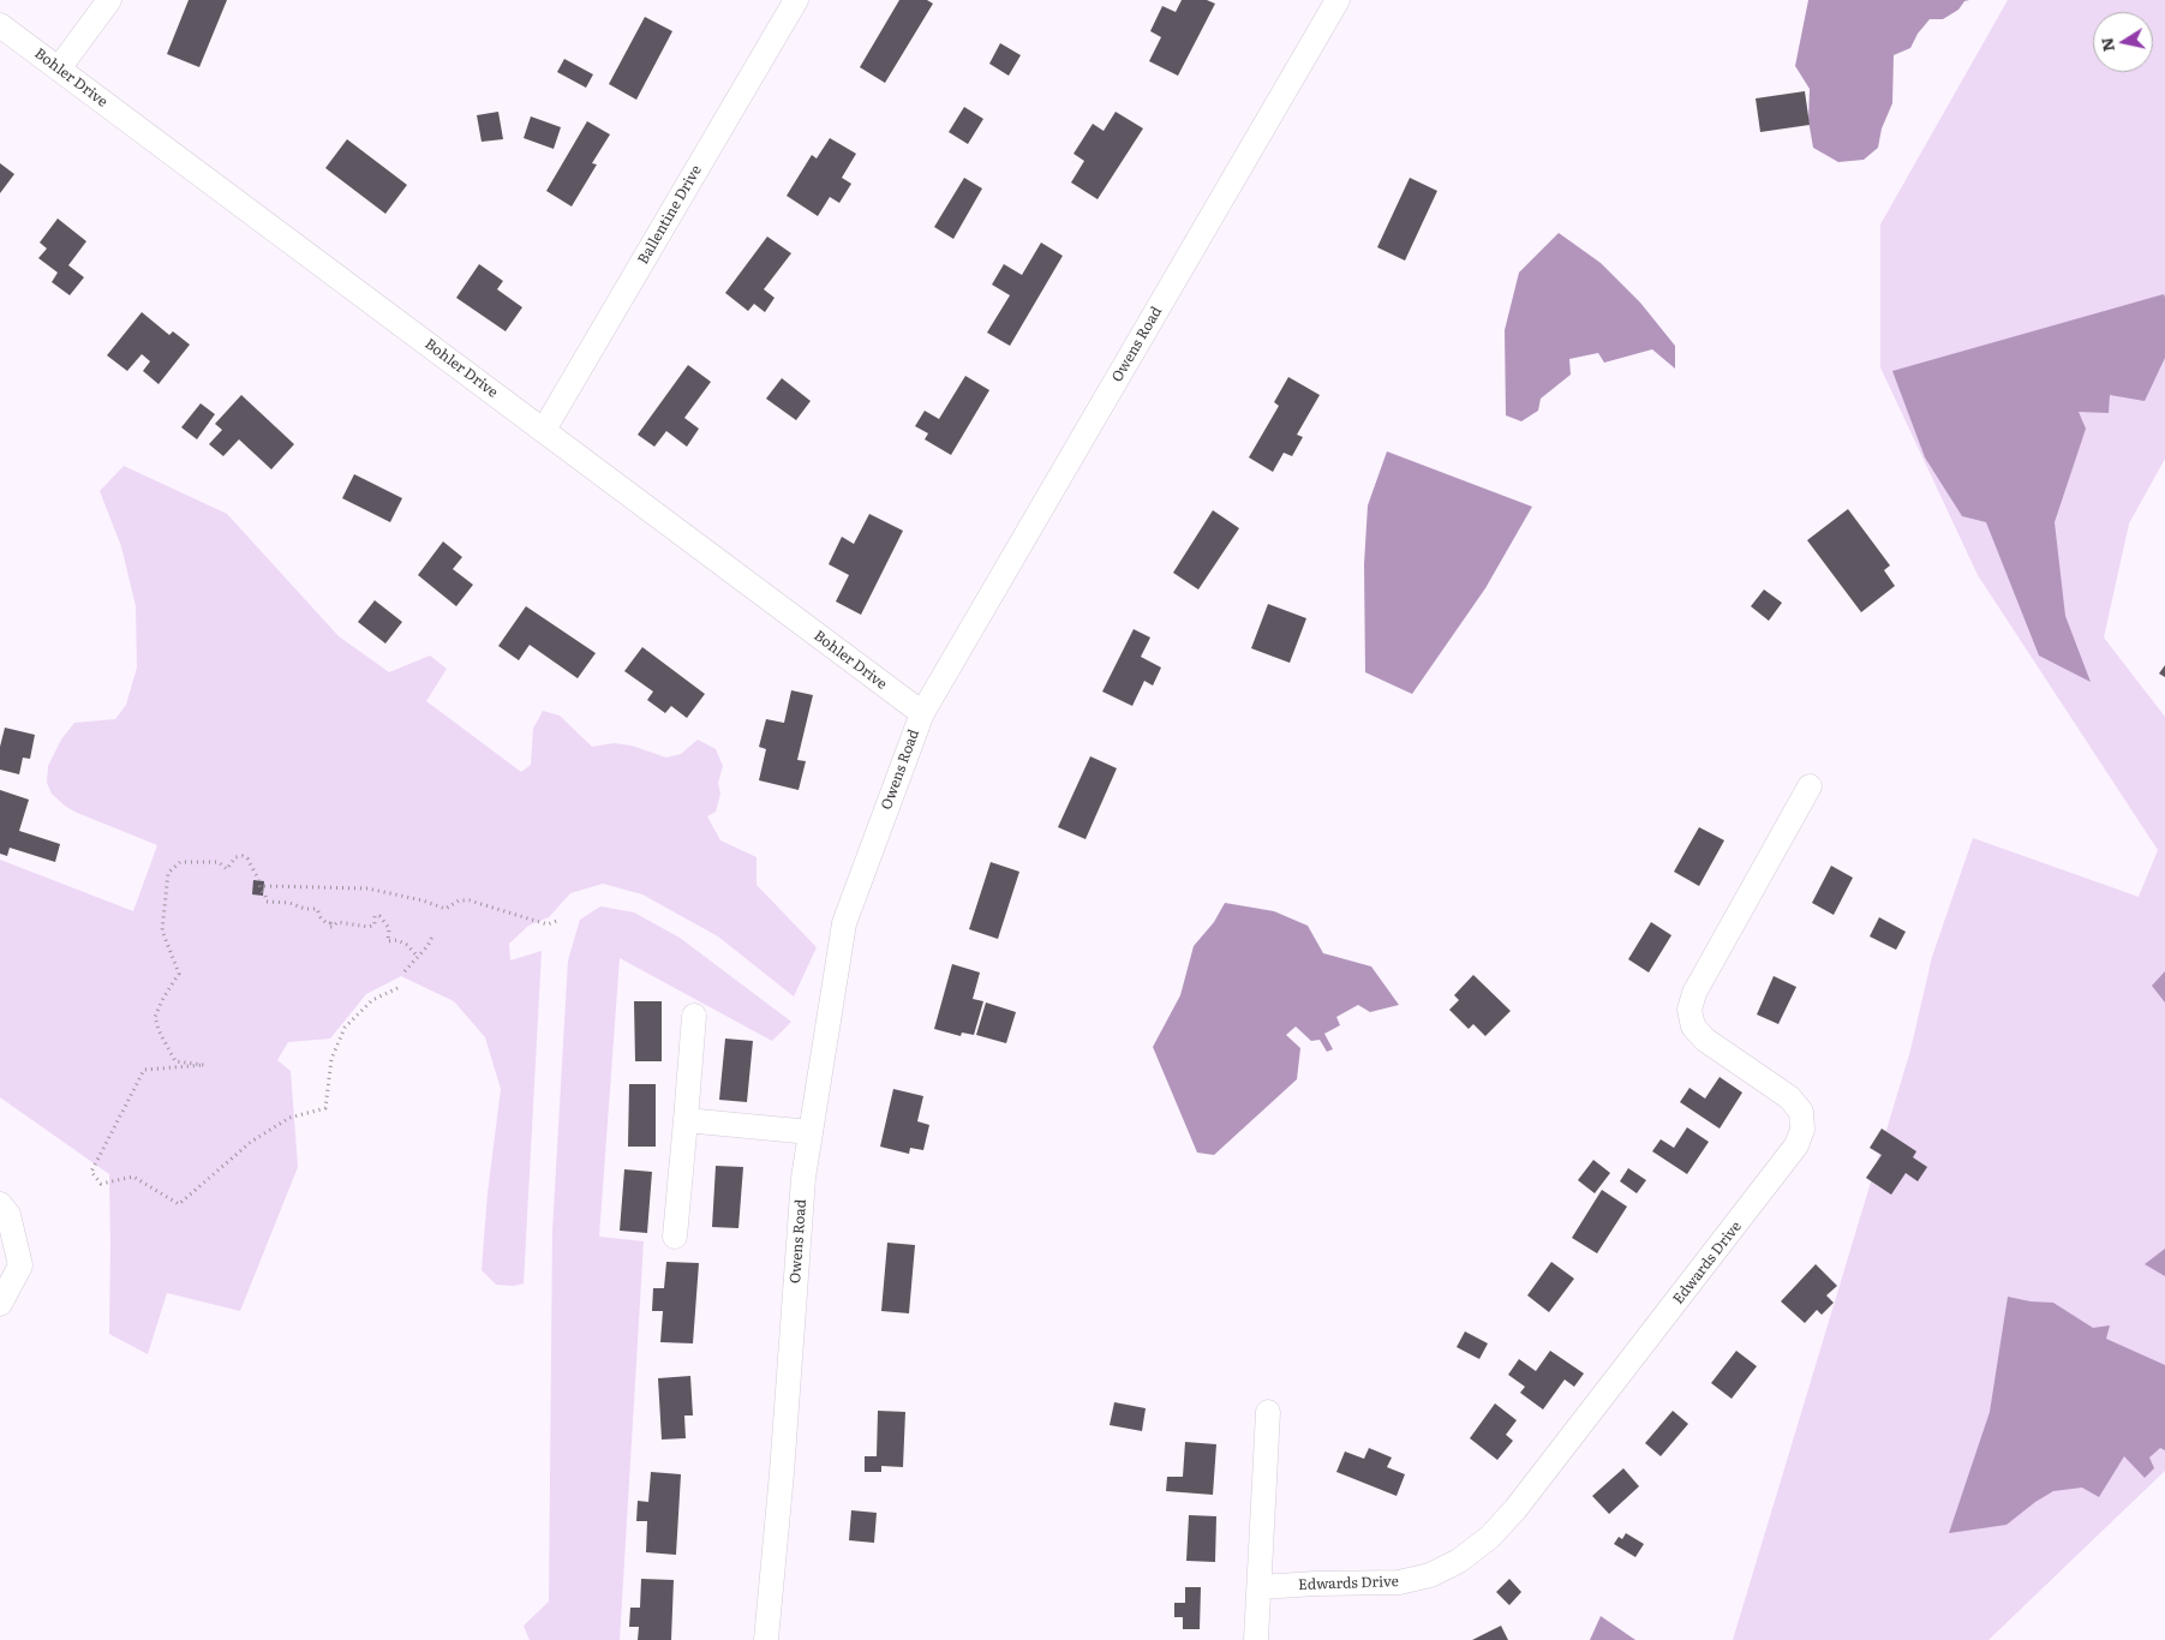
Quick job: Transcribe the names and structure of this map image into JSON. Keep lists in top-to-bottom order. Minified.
{"streets":{"street":["Bohler Drive","Ballentine Drive","Owens Road","Edwards Drive"]},"crossings":[["Bohler Drive","Ballentine Drive"],["Bohler Drive","Owens Road"]],"north":"left"}
